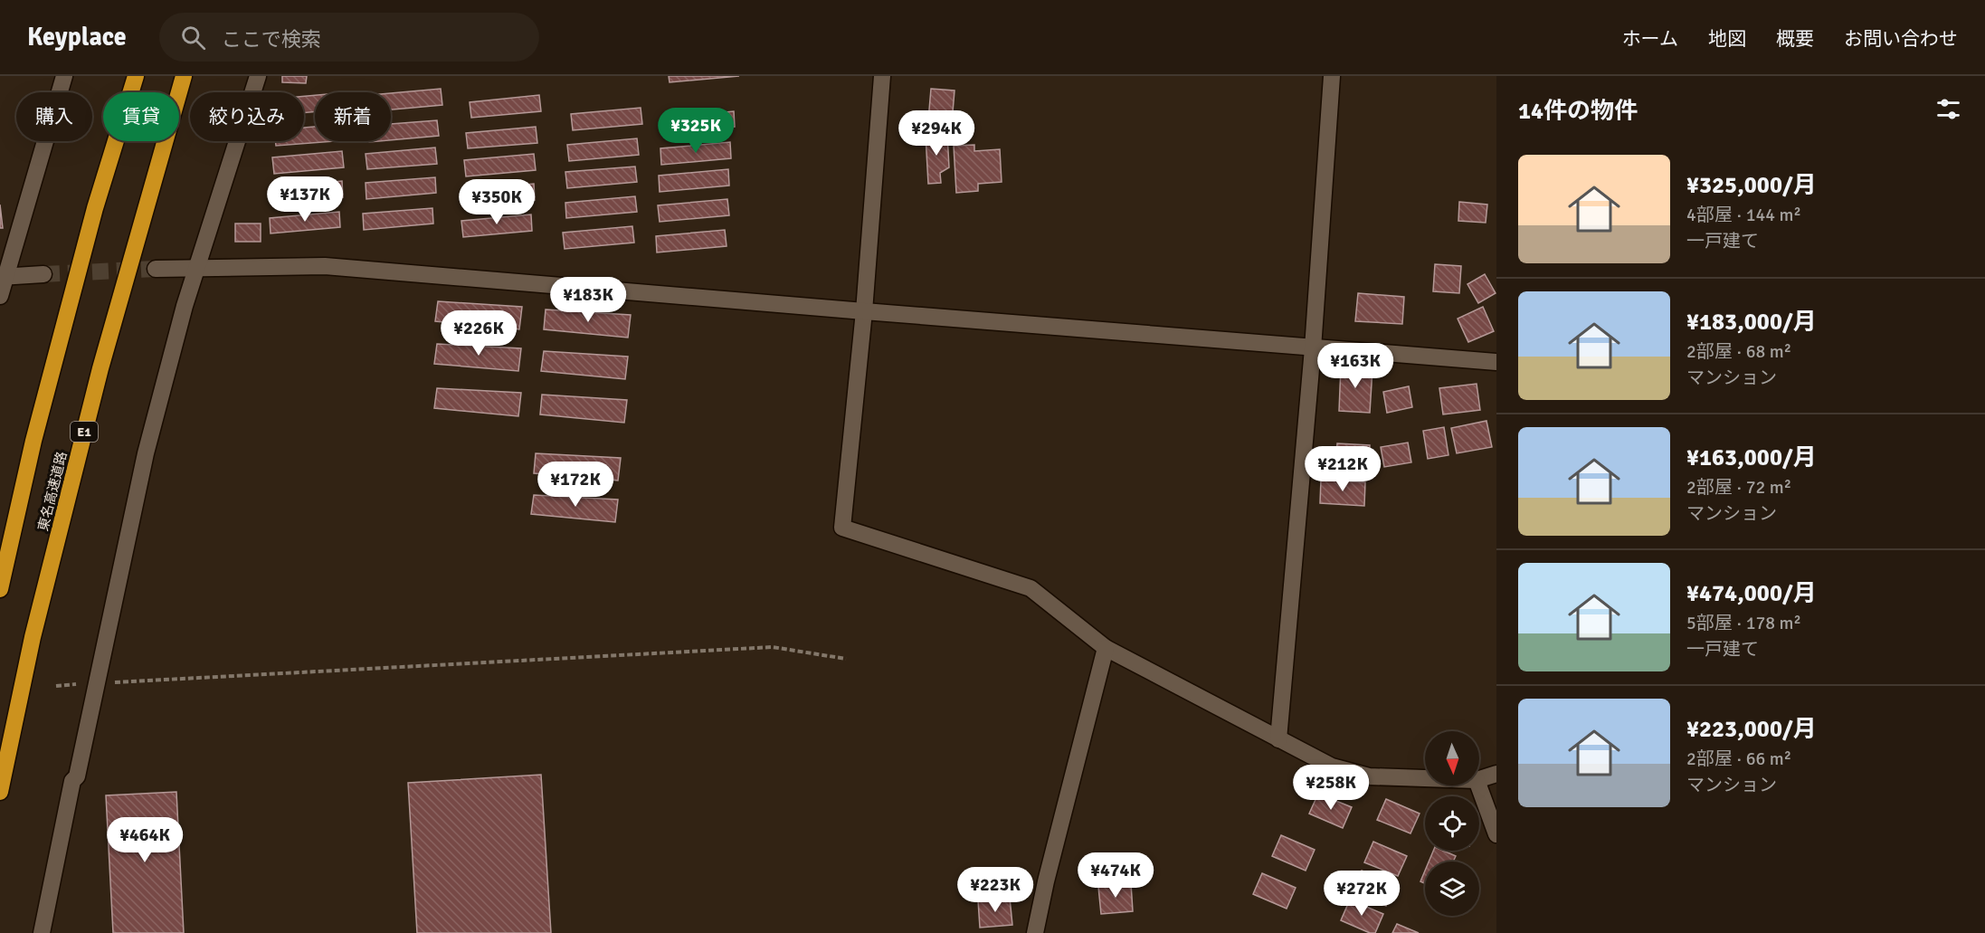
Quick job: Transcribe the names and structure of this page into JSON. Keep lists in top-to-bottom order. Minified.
{"streets":{"highway":["E1","東名高速道路"]},"north":"bottom","page":{"header":"Keyplace","search":"ここで検索","nav":["ホーム","地図","概要","お問い合わせ"],"heading":"14件の物件","chip":["購入","賃貸","絞り込み","新着"],"price":["¥325K","¥294K","¥137K","¥350K","¥183K","¥226K","¥163K","¥212K","¥172K","¥258K","¥464K","¥474K","¥223K","¥272K"],"list":[{"name":"¥325,000/月","note":"4部屋 · 144 m² · 一戸建て"},{"name":"¥183,000/月","note":"2部屋 · 68 m² · マンション"},{"name":"¥163,000/月","note":"2部屋 · 72 m² · マンション"},{"name":"¥474,000/月","note":"5部屋 · 178 m² · 一戸建て"},{"name":"¥223,000/月","note":"2部屋 · 66 m² · マンション"}]}}
